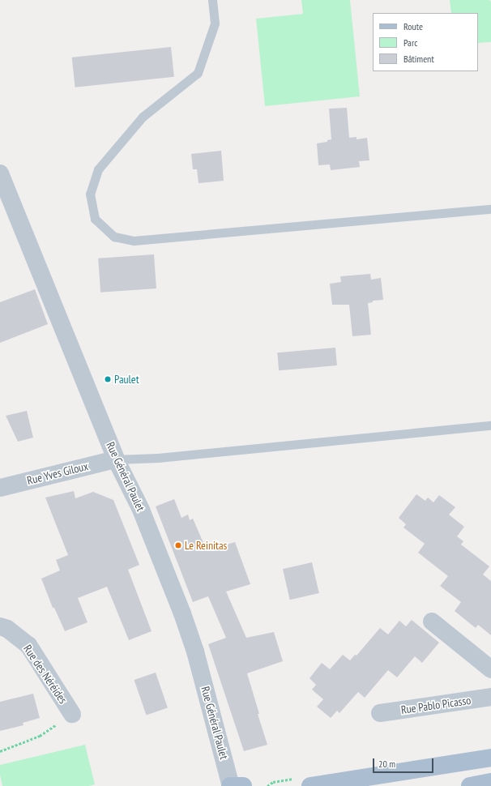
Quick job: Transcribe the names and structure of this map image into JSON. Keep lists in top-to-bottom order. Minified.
{"streets":{"street":["Rue Yves Giloux","Rue Général Paulet","Rue des Néréides","Rue Pablo Picasso"]},"crossings":[["Rue Yves Giloux","Rue Général Paulet"]],"places":["Paulet","Le Reinitas"],"legend":["Route","Parc","Bâtiment"],"scale_bar":"20 m"}
